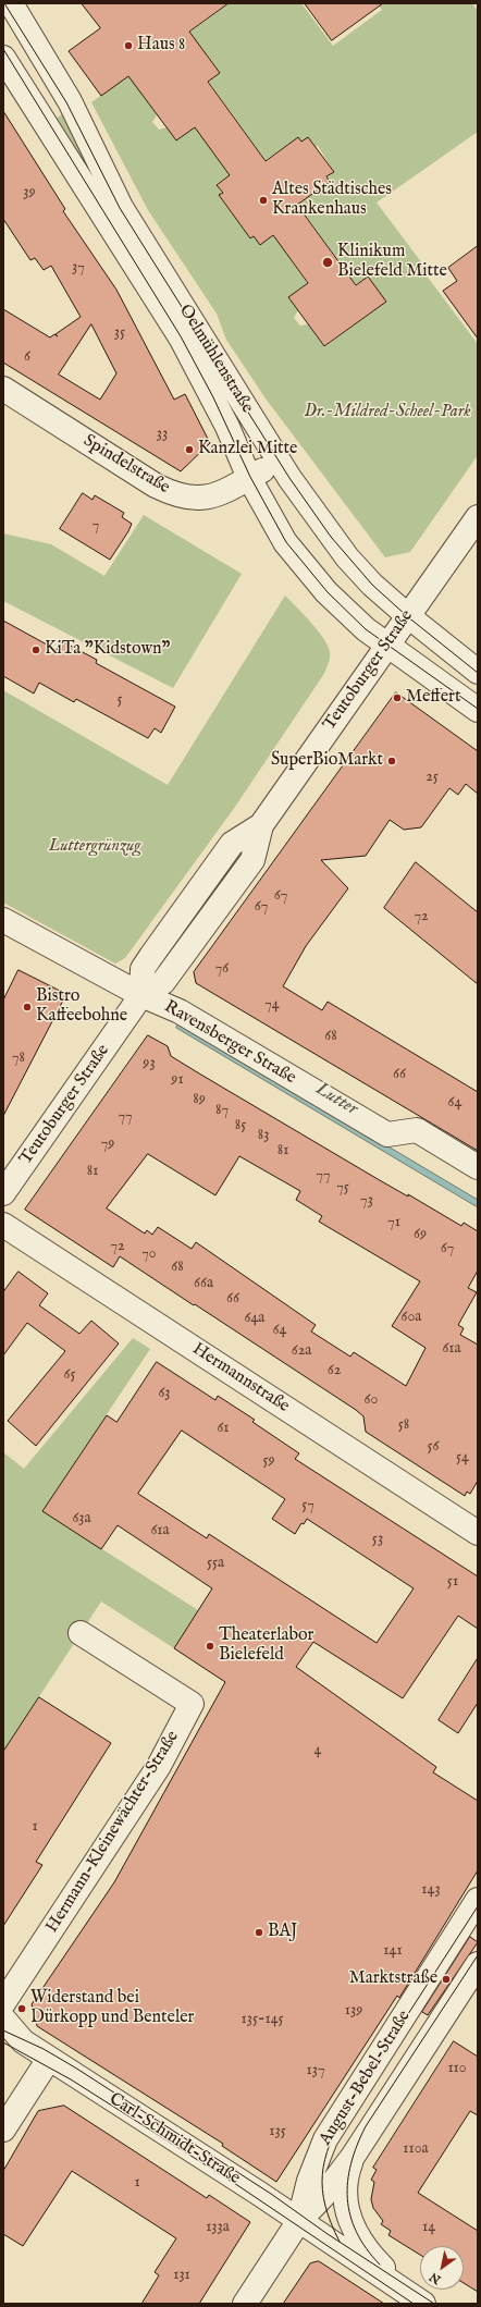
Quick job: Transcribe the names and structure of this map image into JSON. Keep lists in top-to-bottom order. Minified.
{"streets":{"street":["Oelmühlenstraße","Spindelstraße","Teutoburger Straße","Ravensberger Straße","Hermannstraße","Hermann-Kleinewächter-Straße","August-Bebel-Straße","Carl-Schmidt-Straße"]},"crossings":[["Oelmühlenstraße","Spindelstraße"],["Oelmühlenstraße","Teutoburger Straße"],["Teutoburger Straße","Ravensberger Straße"],["August-Bebel-Straße","Carl-Schmidt-Straße"]],"water":["Lutter"],"parks":["Dr.-Mildred-Scheel-Park","Luttergrünzug"],"places":["Haus 8","Altes Städtisches Krankenhaus","Klinikum Bielefeld Mitte","Kanzlei Mitte","KiTa \"Kidstown\"","Meffert","SuperBioMarkt","Bistro Kaffeebohne","Theaterlabor Bielefeld","BAJ","Marktstraße","Widerstand bei Dürkopp und Benteler"],"house_numbers":["39","37","35","6","33","7","5","25","67","67","72","76","74","68","78","93","66","91","89","64","87","77","85","83","79","81","81","77","75","73","71","69","72","67","70","68","66a","66","60a","64a","64","61a","62a","62","65","63","60","58","61","56","54","59","57","63a","61a","53","55a","51","4","1","143","141","139","135-145","110","137","135","110a","1","133a","14","131"],"north":"bottom left"}
